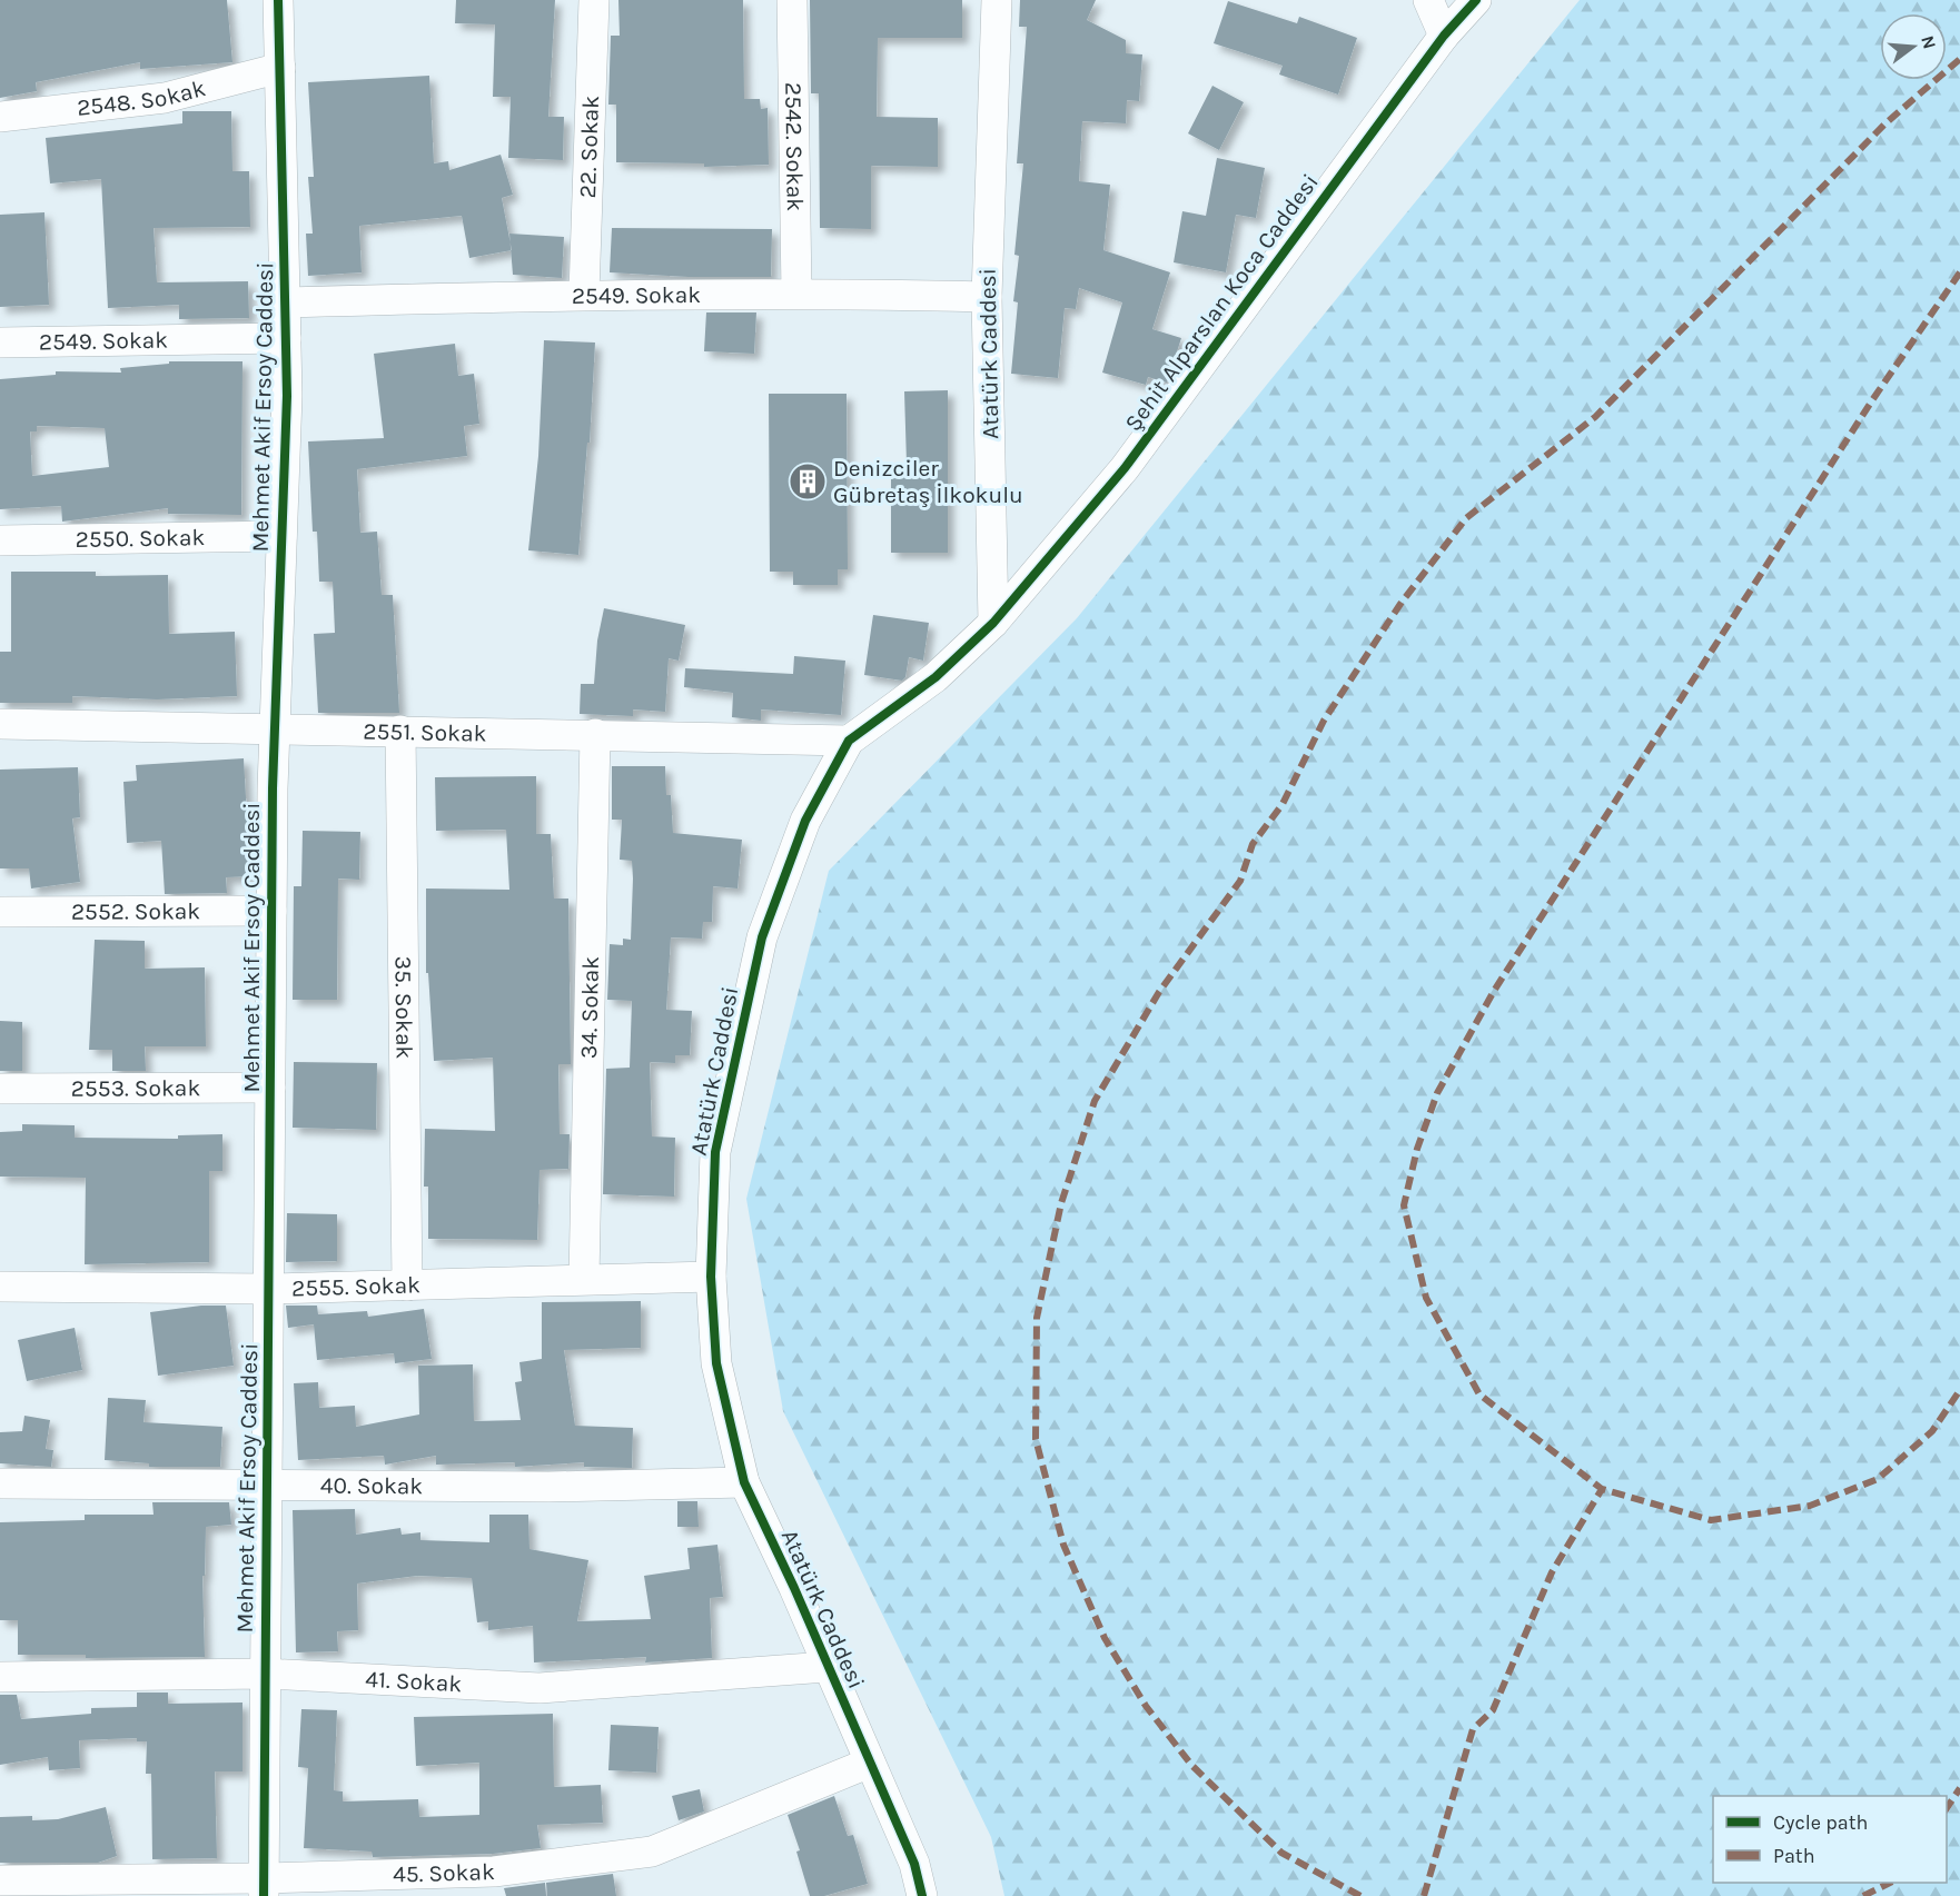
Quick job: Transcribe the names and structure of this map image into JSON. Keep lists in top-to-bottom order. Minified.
{"streets":{"street":["2548. Sokak","22. Sokak","2542. Sokak","2549. Sokak","Şehit Alparslan Koca Caddesi","Atatürk Caddesi","Mehmet Akif Ersoy Caddesi","2550. Sokak","2551. Sokak","2552. Sokak","34. Sokak","35. Sokak","2553. Sokak","2555. Sokak","40. Sokak","41. Sokak","45. Sokak"]},"crossings":[["2548. Sokak","Mehmet Akif Ersoy Caddesi"],["22. Sokak","2549. Sokak"],["2542. Sokak","2549. Sokak"],["2549. Sokak","Atatürk Caddesi"],["2549. Sokak","Mehmet Akif Ersoy Caddesi"],["Şehit Alparslan Koca Caddesi","Atatürk Caddesi"],["Atatürk Caddesi","2551. Sokak"],["Atatürk Caddesi","2555. Sokak"],["Atatürk Caddesi","40. Sokak"],["Atatürk Caddesi","41. Sokak"],["Atatürk Caddesi","45. Sokak"],["Mehmet Akif Ersoy Caddesi","2550. Sokak"],["Mehmet Akif Ersoy Caddesi","2551. Sokak"],["Mehmet Akif Ersoy Caddesi","2552. Sokak"],["Mehmet Akif Ersoy Caddesi","2553. Sokak"],["Mehmet Akif Ersoy Caddesi","2555. Sokak"],["Mehmet Akif Ersoy Caddesi","40. Sokak"],["Mehmet Akif Ersoy Caddesi","41. Sokak"],["Mehmet Akif Ersoy Caddesi","45. Sokak"],["2551. Sokak","34. Sokak"],["2551. Sokak","35. Sokak"],["34. Sokak","2555. Sokak"],["35. Sokak","2555. Sokak"]],"places":{"building":["Denizciler Gübretaş İlkokulu"]},"legend":["Cycle path","Path"],"north":"right"}
